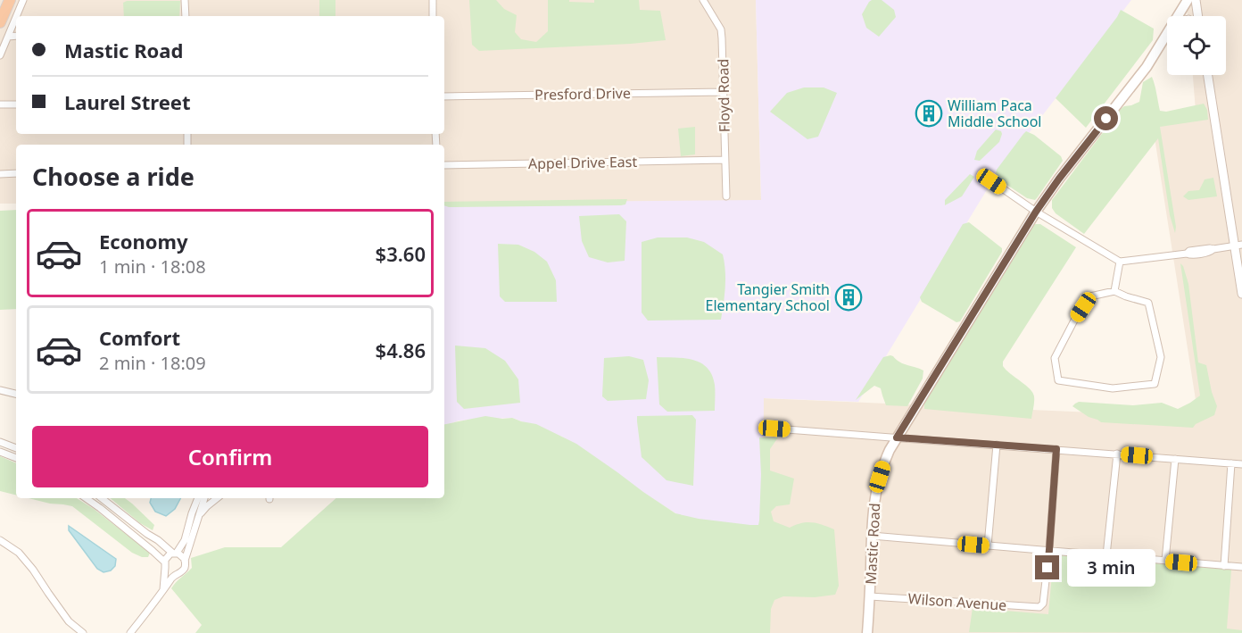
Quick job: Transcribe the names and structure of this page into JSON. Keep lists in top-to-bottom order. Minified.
{"streets":{"main road":["Mastic Road"],"street":["Presford Drive","Floyd Road","Appel Drive East","Wilson Avenue"]},"crossings":[["Presford Drive","Floyd Road"],["Floyd Road","Appel Drive East"],["Mastic Road","Wilson Avenue"]],"places":{"building":["William Paca Middle School","Tangier Smith Elementary School"]},"page":{"banner":["Mastic Road","Laurel Street"],"heading":"Choose a ride","list":[{"name":"Economy","note":"1 min · 18:08","value":"$3.60"},{"name":"Comfort","note":"2 min · 18:09","value":"$4.86"}],"buttons":"Confirm","bubble":"3 min"}}
